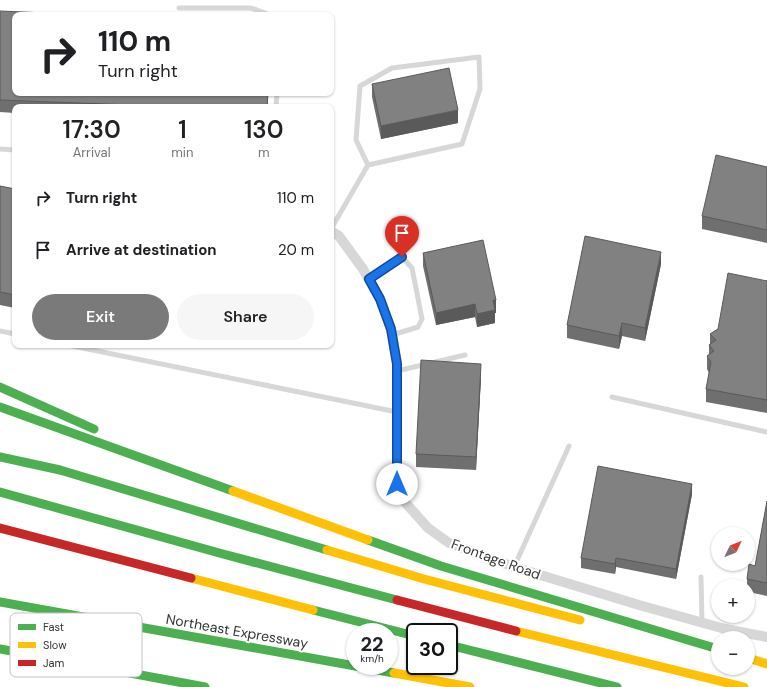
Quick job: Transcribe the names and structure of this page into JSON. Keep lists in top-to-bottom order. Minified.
{"streets":{"highway":["Northeast Expressway"],"street":["Frontage Road"]},"legend":["Fast","Slow","Jam"],"north":"top right","page":{"turn":["110 m","Turn right"],"eta":["17:30","Arrival","1","min","130","m"],"list":[{"name":"Turn right","value":"110 m"},{"name":"Arrive at destination","value":"20 m"}],"buttons":["Exit","Share"],"map_buttons":["+","−"],"speed":"22 km/h","limit":"30"}}
